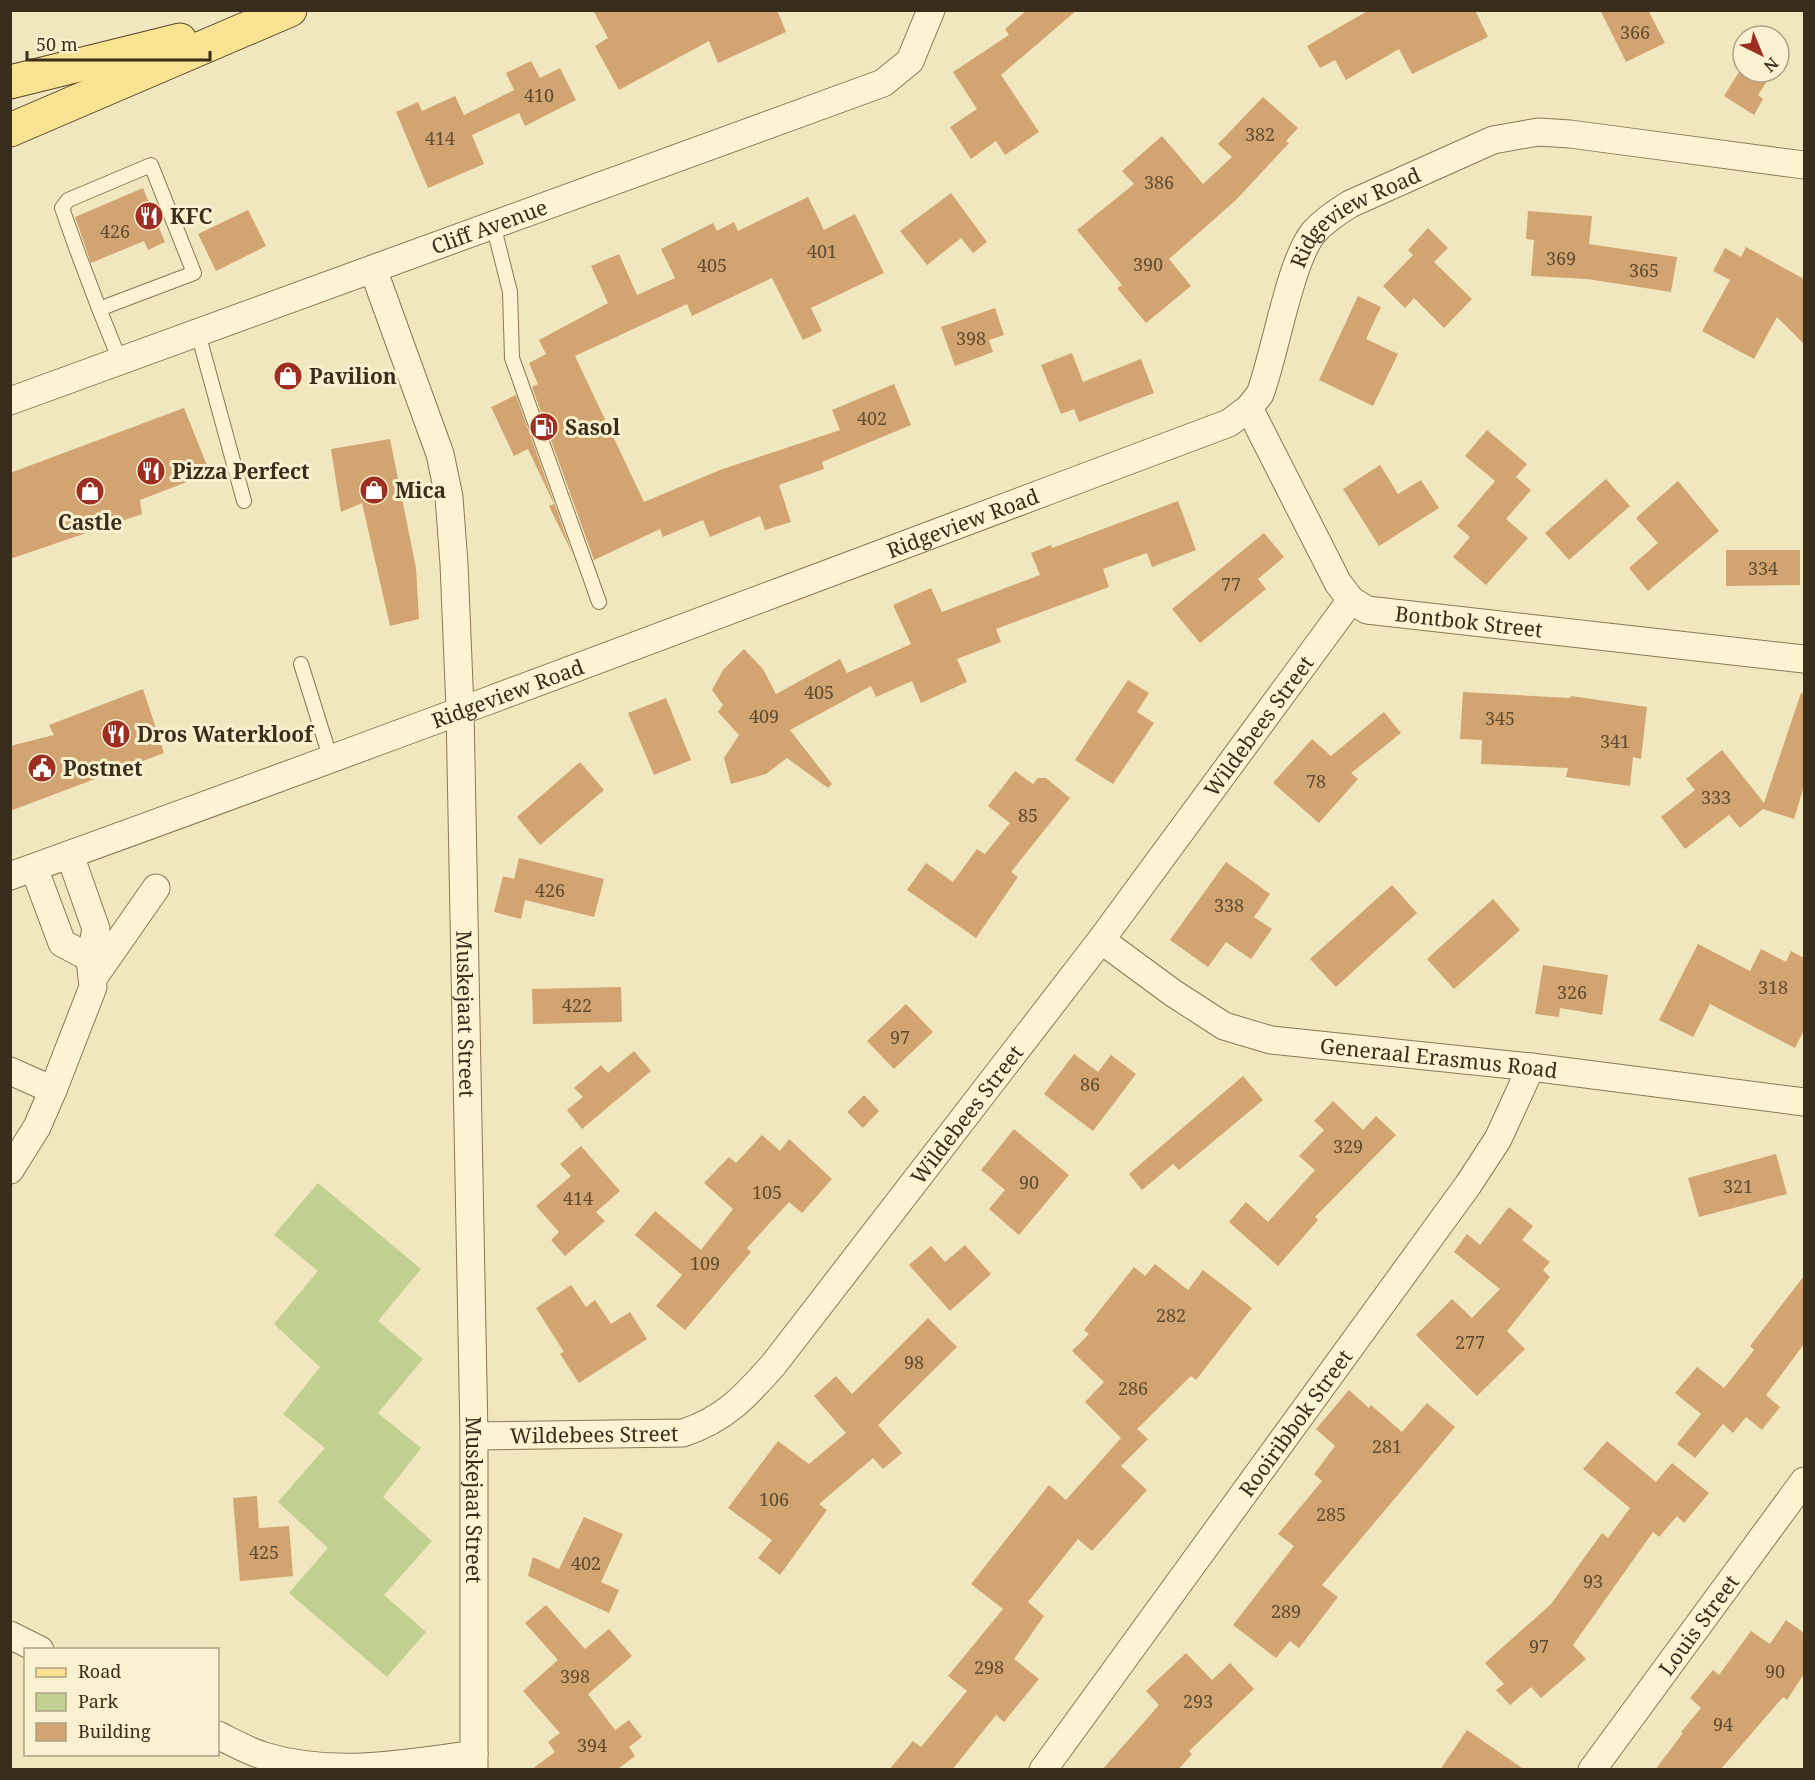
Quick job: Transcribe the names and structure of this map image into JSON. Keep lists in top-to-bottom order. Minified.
{"streets":{"street":["Ridgeview Road","Cliff Avenue","Bontbok Street","Wildebees Street","Muskejaat Street","Generaal Erasmus Road","Rooiribbok Street","Louis Street"]},"crossings":[["Ridgeview Road","Muskejaat Street"],["Cliff Avenue","Muskejaat Street"],["Bontbok Street","Wildebees Street"],["Wildebees Street","Muskejaat Street"],["Wildebees Street","Generaal Erasmus Road"],["Generaal Erasmus Road","Rooiribbok Street"]],"places":{"restaurant":["KFC","Pizza Perfect","Dros Waterkloof"],"shop":["Pavilion","Mica","Castle"],"fuel station":["Sasol"],"public building":["Postnet"]},"house_numbers":["366","410","382","414","386","426","401","369","390","405","365","398","402","334","77","405","409","345","341","78","333","85","426","338","318","326","422","97","86","329","90","321","105","414","109","282","277","98","286","281","106","285","425","402","93","289","97","298","90","398","293","94","394"],"legend":["Road","Park","Building"],"scale_bar":"50 m","north":"bottom right"}
